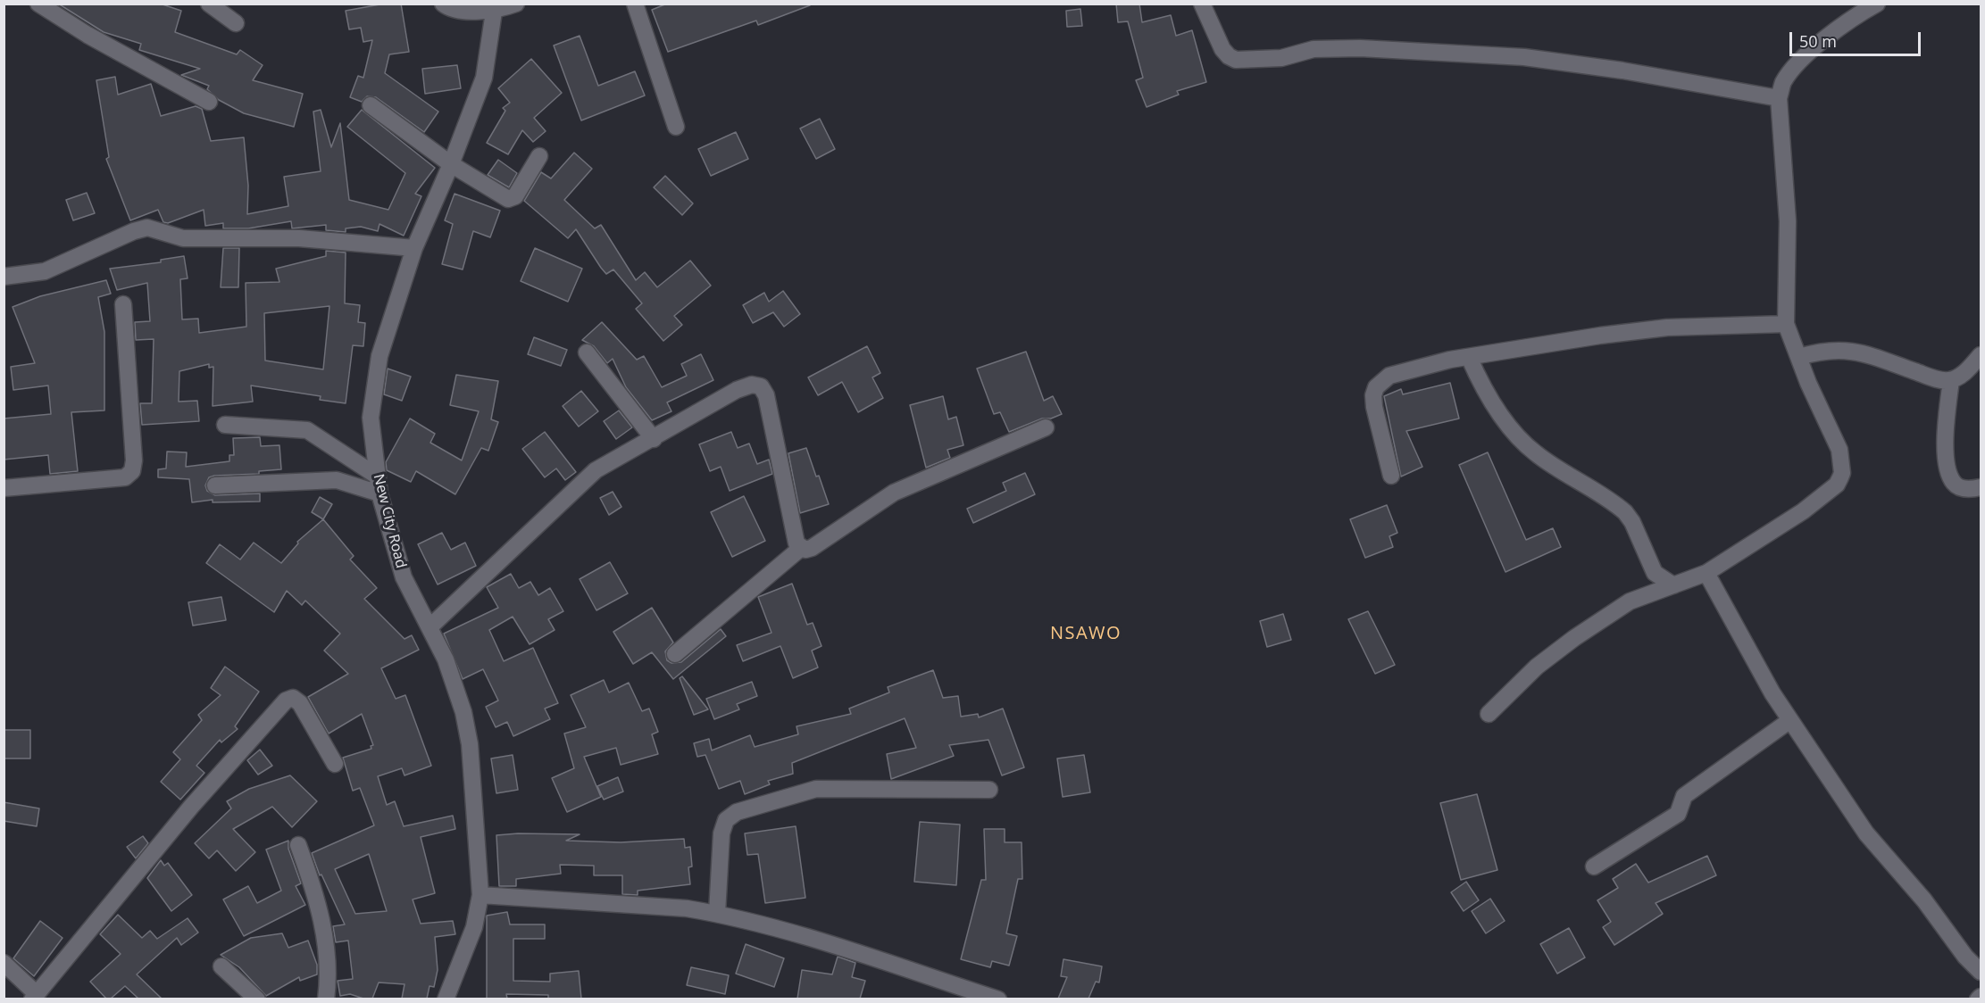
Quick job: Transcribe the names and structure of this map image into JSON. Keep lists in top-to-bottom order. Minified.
{"streets":{"street":["New City Road"]},"districts":["NSAWO"],"scale_bar":"50 m"}
